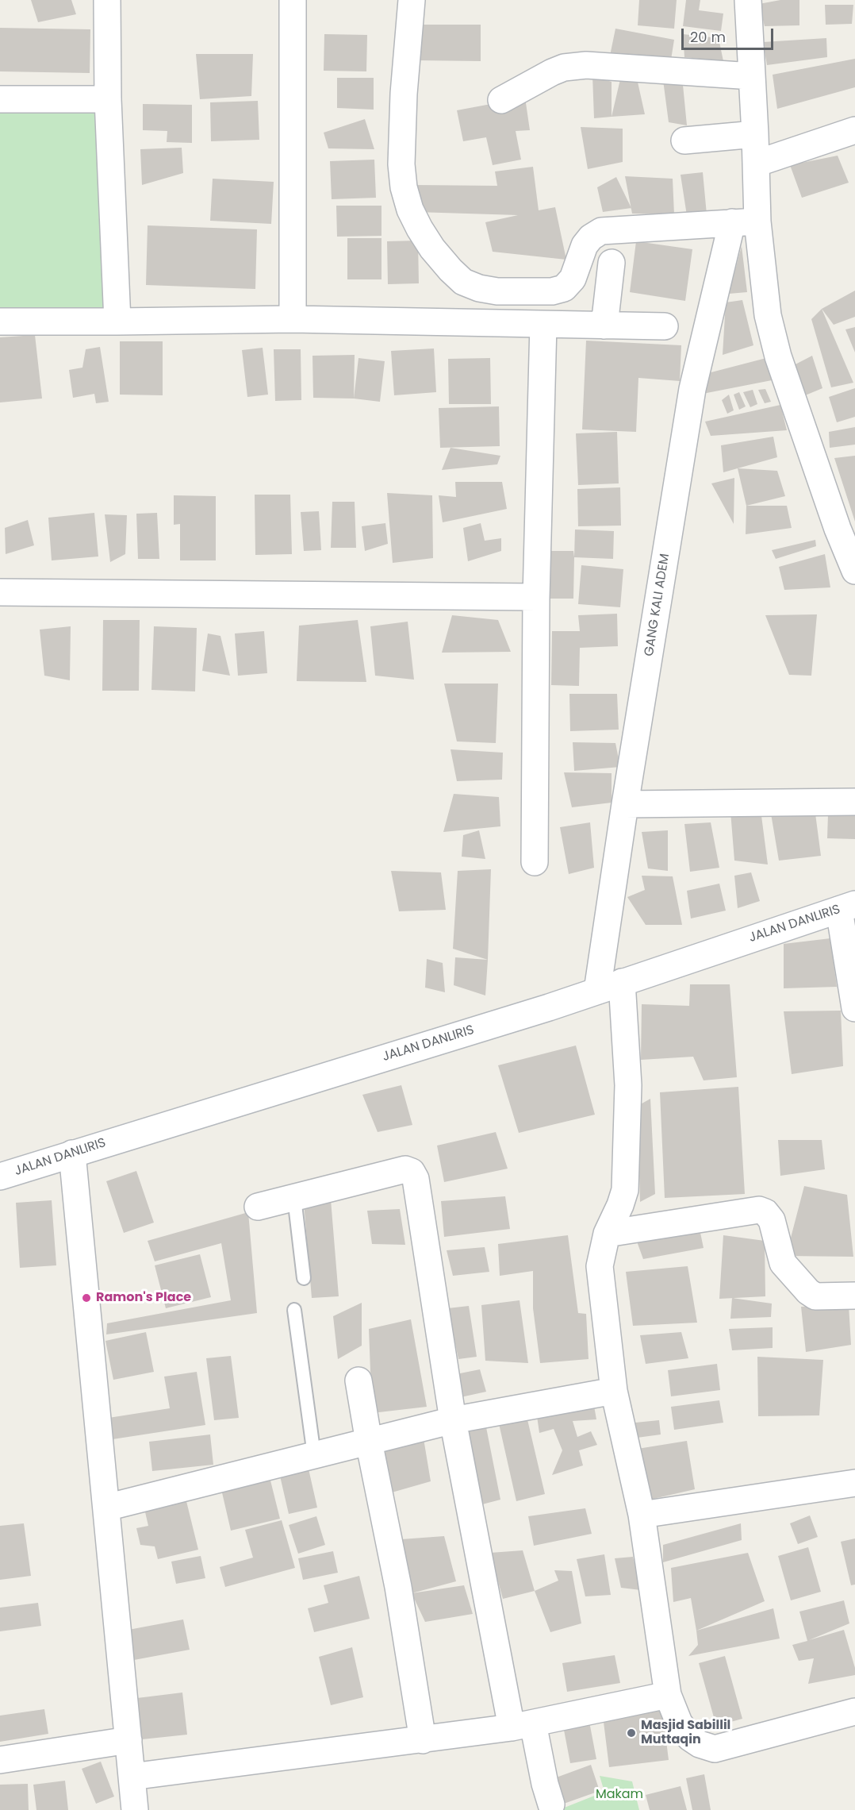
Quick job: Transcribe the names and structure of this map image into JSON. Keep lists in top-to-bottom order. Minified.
{"streets":{"street":["GANG KALI ADEM","JALAN DANLIRIS"]},"crossings":[["GANG KALI ADEM","JALAN DANLIRIS"]],"parks":["Makam"],"places":["Ramon's Place","Masjid Sabillil Muttaqin"],"scale_bar":"20 m"}
